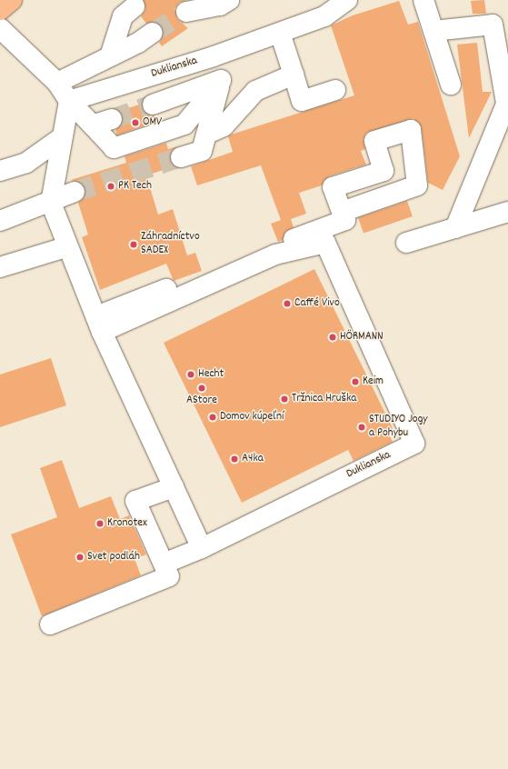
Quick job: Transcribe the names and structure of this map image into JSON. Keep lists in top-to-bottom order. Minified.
{"streets":{"street":["Duklianska"]},"places":["OMV","PK Tech","Záhradníctvo SADEX","Caffé Vivo","HÖRMANN","Hecht","Keim","AStore","Tržnica Hruška","Domov kúpeľní","STUDIYO Jogy a Pohybu","A4ka","Kronotex","Svet podláh"]}
